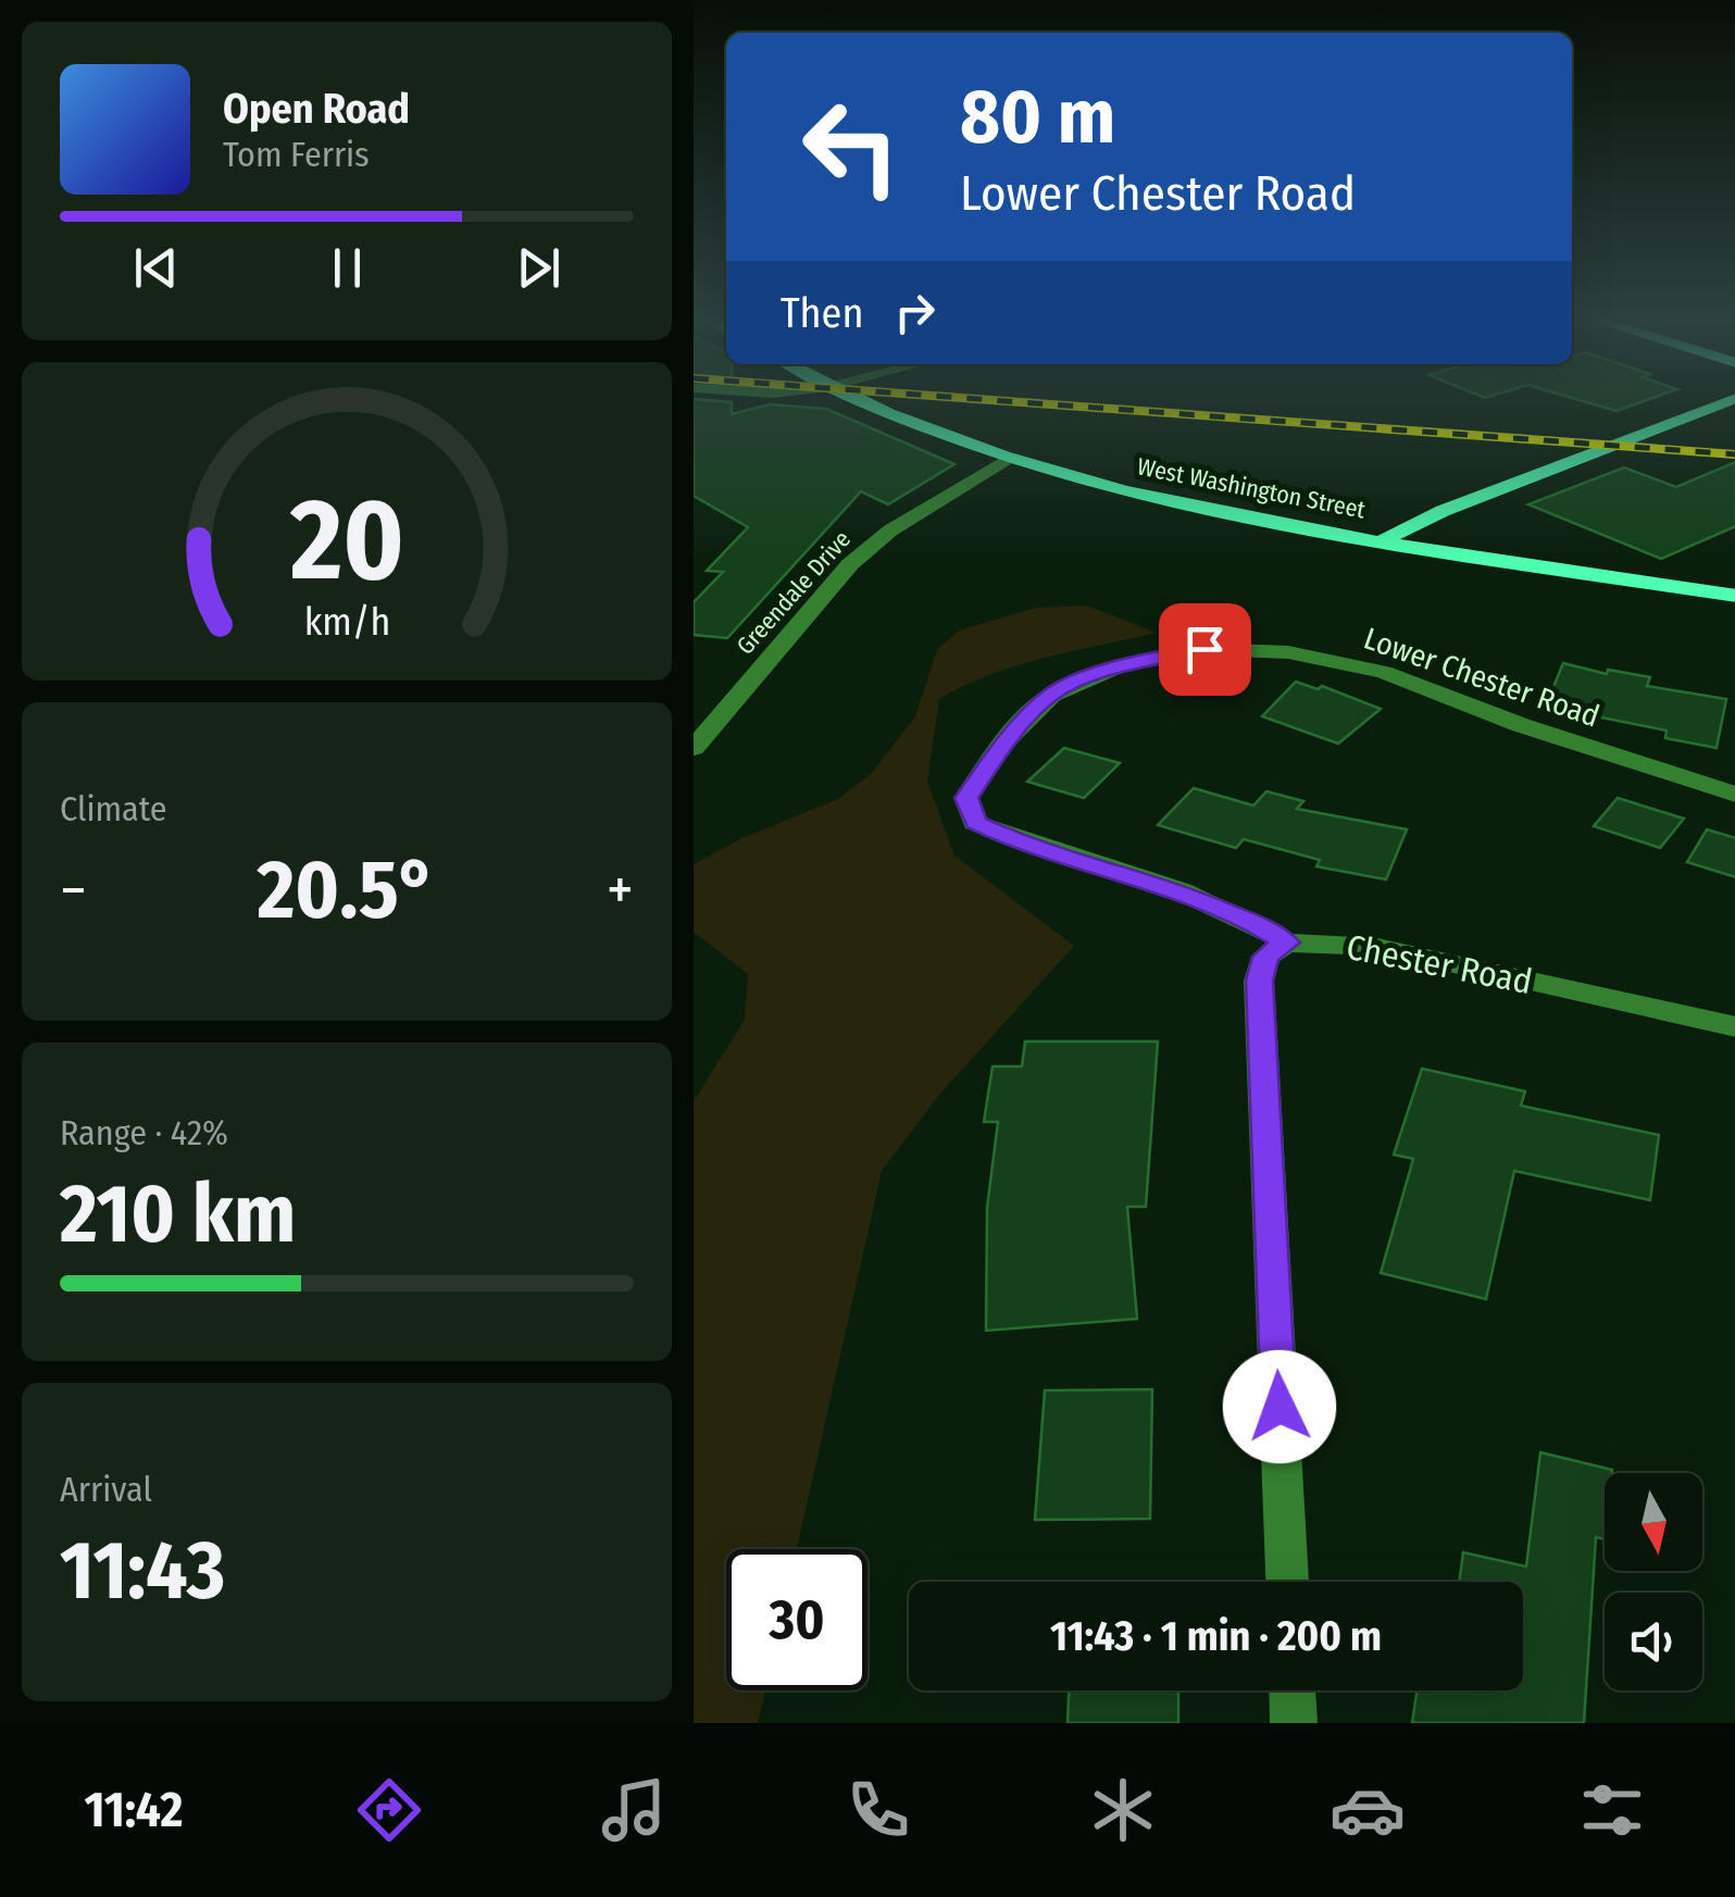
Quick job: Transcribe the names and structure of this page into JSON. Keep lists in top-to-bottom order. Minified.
{"streets":{"main road":["West Washington Street"],"street":["Greendale Drive","Lower Chester Road","Chester Road"]},"crossings":[["West Washington Street","Greendale Drive"],["Lower Chester Road","Chester Road"]],"north":"bottom","page":{"turn":["80 m","Lower Chester Road"],"song":["Open Road","Tom Ferris"],"then":"Then","tile":["Climate",["Range · 42%","210 km"],["Arrival","11:43"]],"heat":["−","20.5°","+"],"limit":"30","trip":"11:43 · 1 min · 200 m","tabs":"11:42","gauge":["20","km/h"]}}
